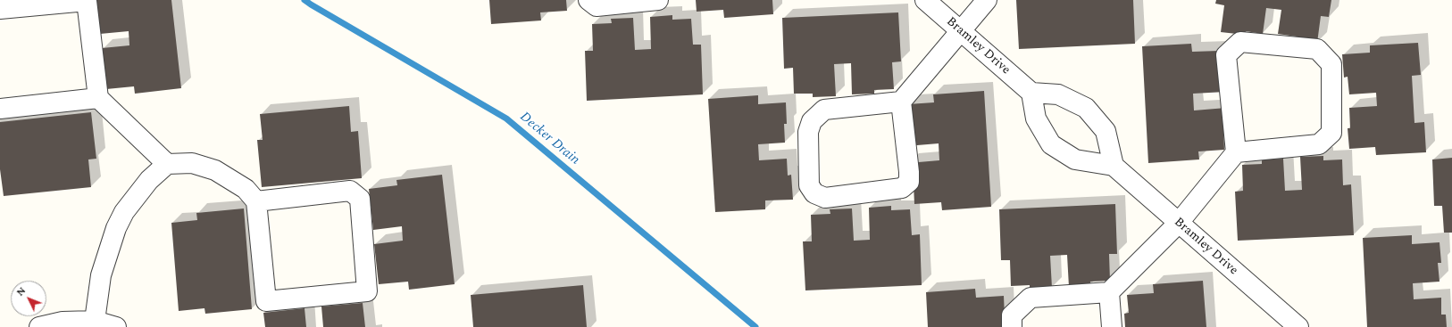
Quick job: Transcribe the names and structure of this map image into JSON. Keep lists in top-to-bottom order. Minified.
{"streets":{"street":["Bramley Drive"]},"water":["Decker Drain"],"north":"top left"}
